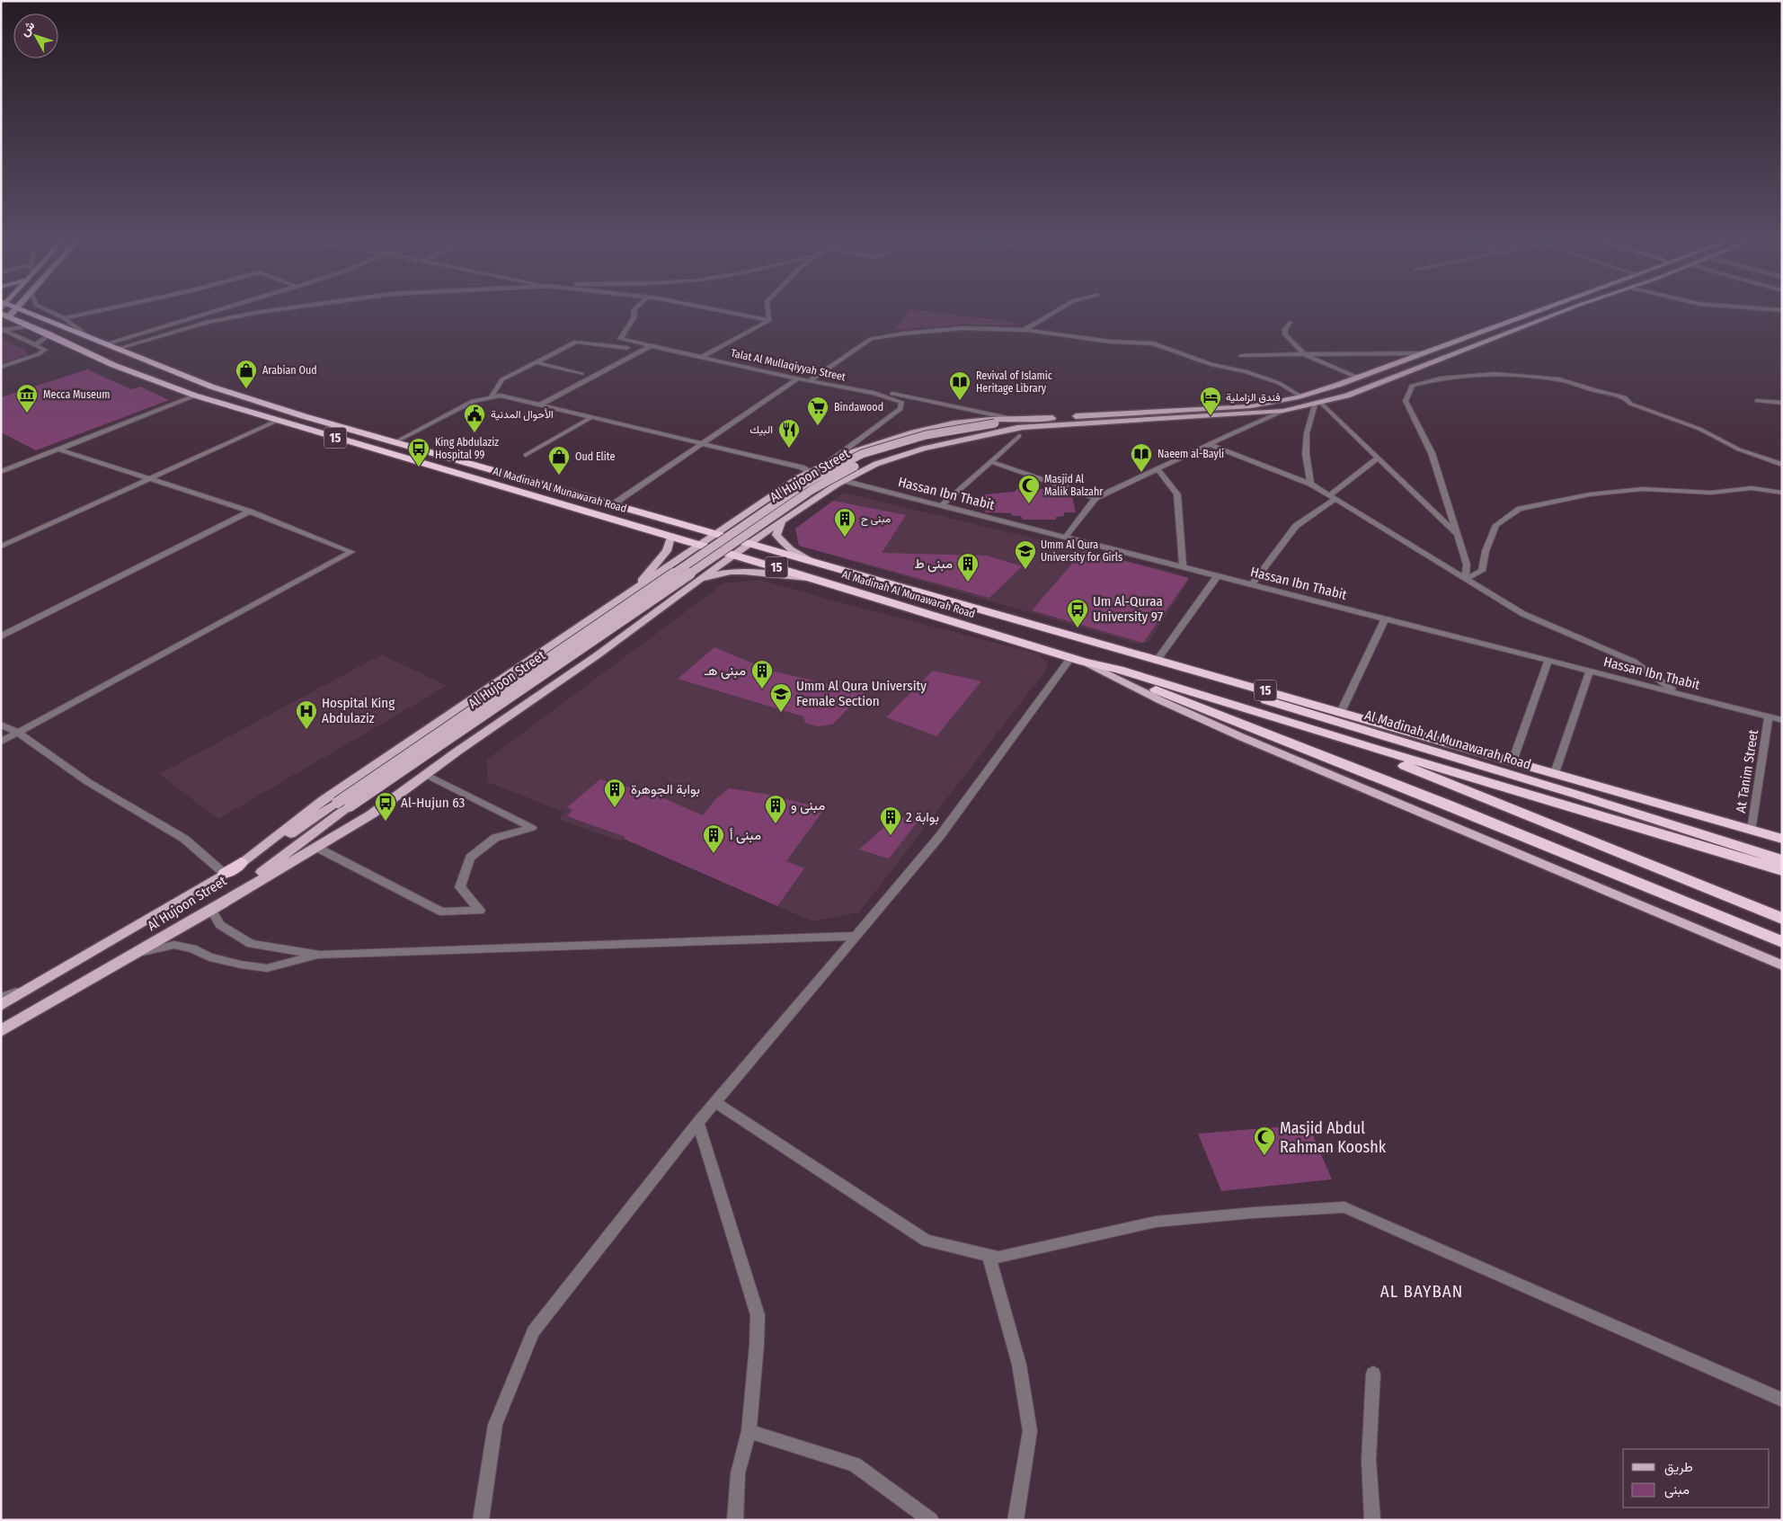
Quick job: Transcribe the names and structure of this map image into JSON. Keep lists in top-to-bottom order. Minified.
{"streets":{"highway":["15","Al Hujoon Street","Al Madinah Al Munawarah Road"],"street":["Talat Al Mullaqiyyah Street","Hassan Ibn Thabit","At Tanim Street"]},"crossings":[["Al Madinah Al Munawarah Road","Hassan Ibn Thabit"],["Al Madinah Al Munawarah Road","At Tanim Street"],["Hassan Ibn Thabit","At Tanim Street"]],"districts":["AL BAYBAN"],"places":{"shop":["Arabian Oud","Oud Elite"],"library":["Revival of Islamic Heritage Library","Naeem al-Bayli"],"museum":["Mecca Museum"],"hotel":["فندق الزاملية"],"supermarket":["Bindawood"],"public building":["الأحوال المدنية"],"restaurant":["البيك"],"bus stop":["King Abdulaziz Hospital 99","Um Al-Quraa University 97","Al-Hujun 63"],"mosque":["Masjid Al Malik Balzahr","Masjid Abdul Rahman Kooshk"],"building":["مبنى ح","مبنى ط","مبنى هـ","بوابة الجوهرة","مبنى و","بوابة 2","مبنى أ"],"school or university":["Umm Al Qura University for Girls","Umm Al Qura University Female Section"],"hospital":["Hospital King Abdulaziz"]},"legend":["طريق","مبنى"],"north":"top left"}
